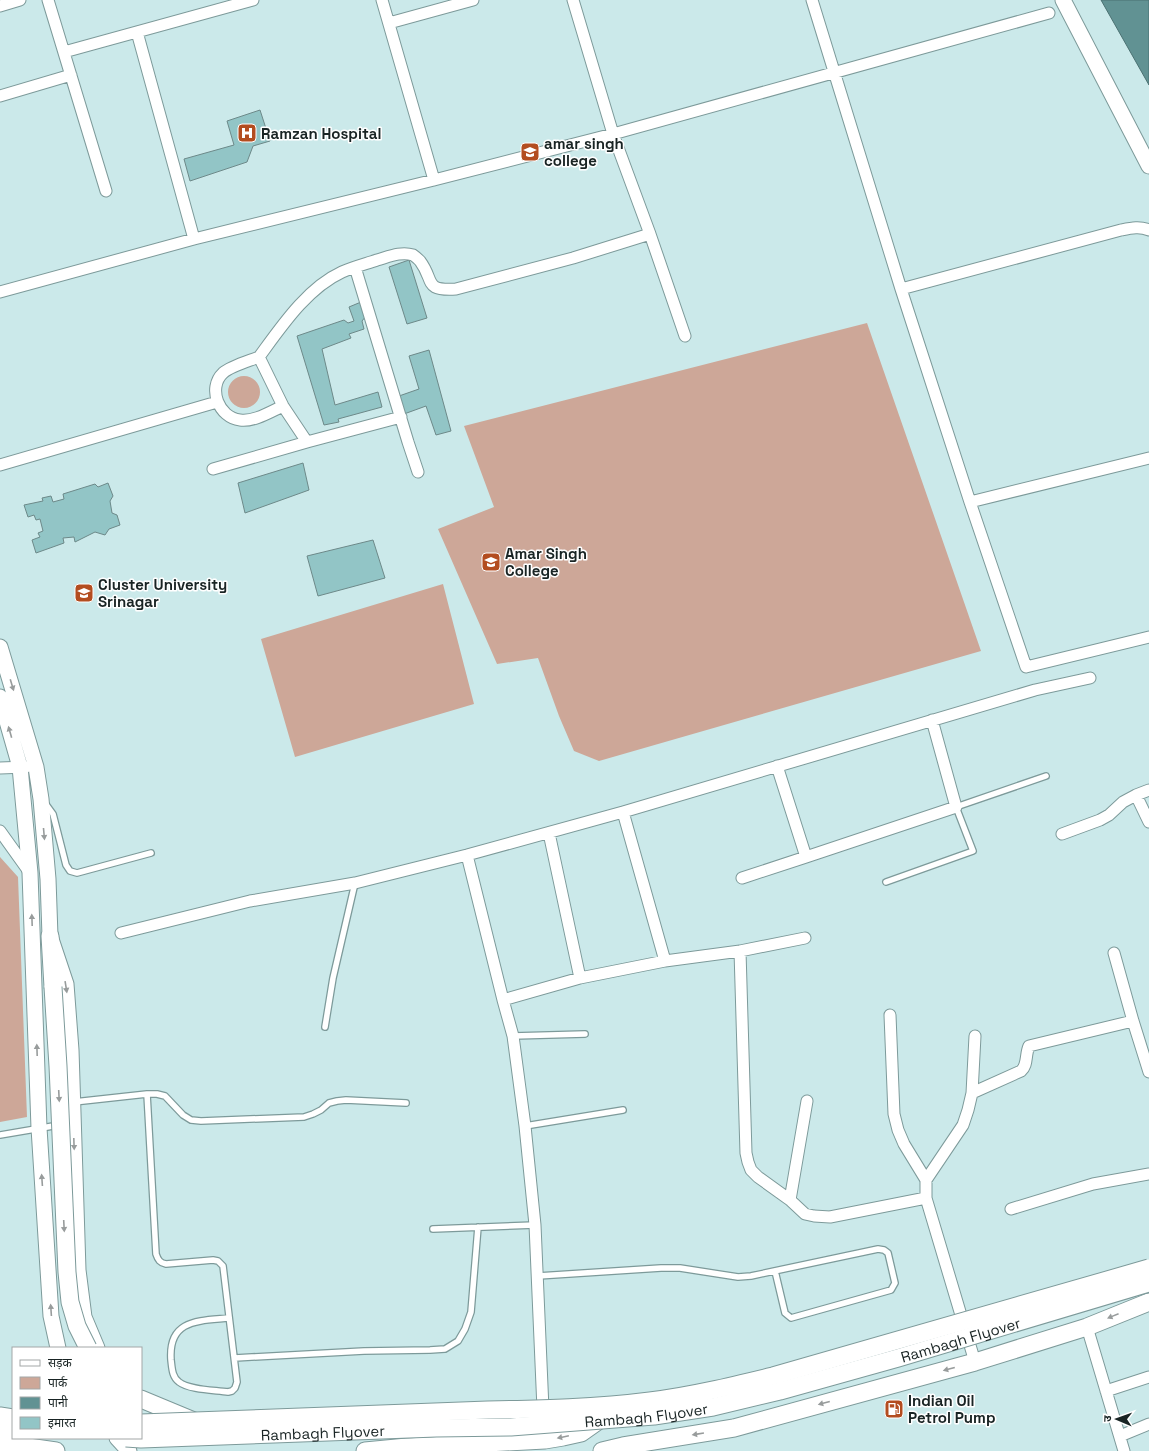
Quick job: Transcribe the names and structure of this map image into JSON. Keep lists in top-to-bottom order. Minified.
{"streets":{"main road":["Rambagh Flyover"]},"places":{"hospital":["Ramzan Hospital"],"school or university":["amar singh college","Amar Singh College","Cluster University Srinagar"],"fuel station":["Indian Oil Petrol Pump"]},"legend":["सड़क","पार्क","पानी","इमारत"],"north":"left"}
